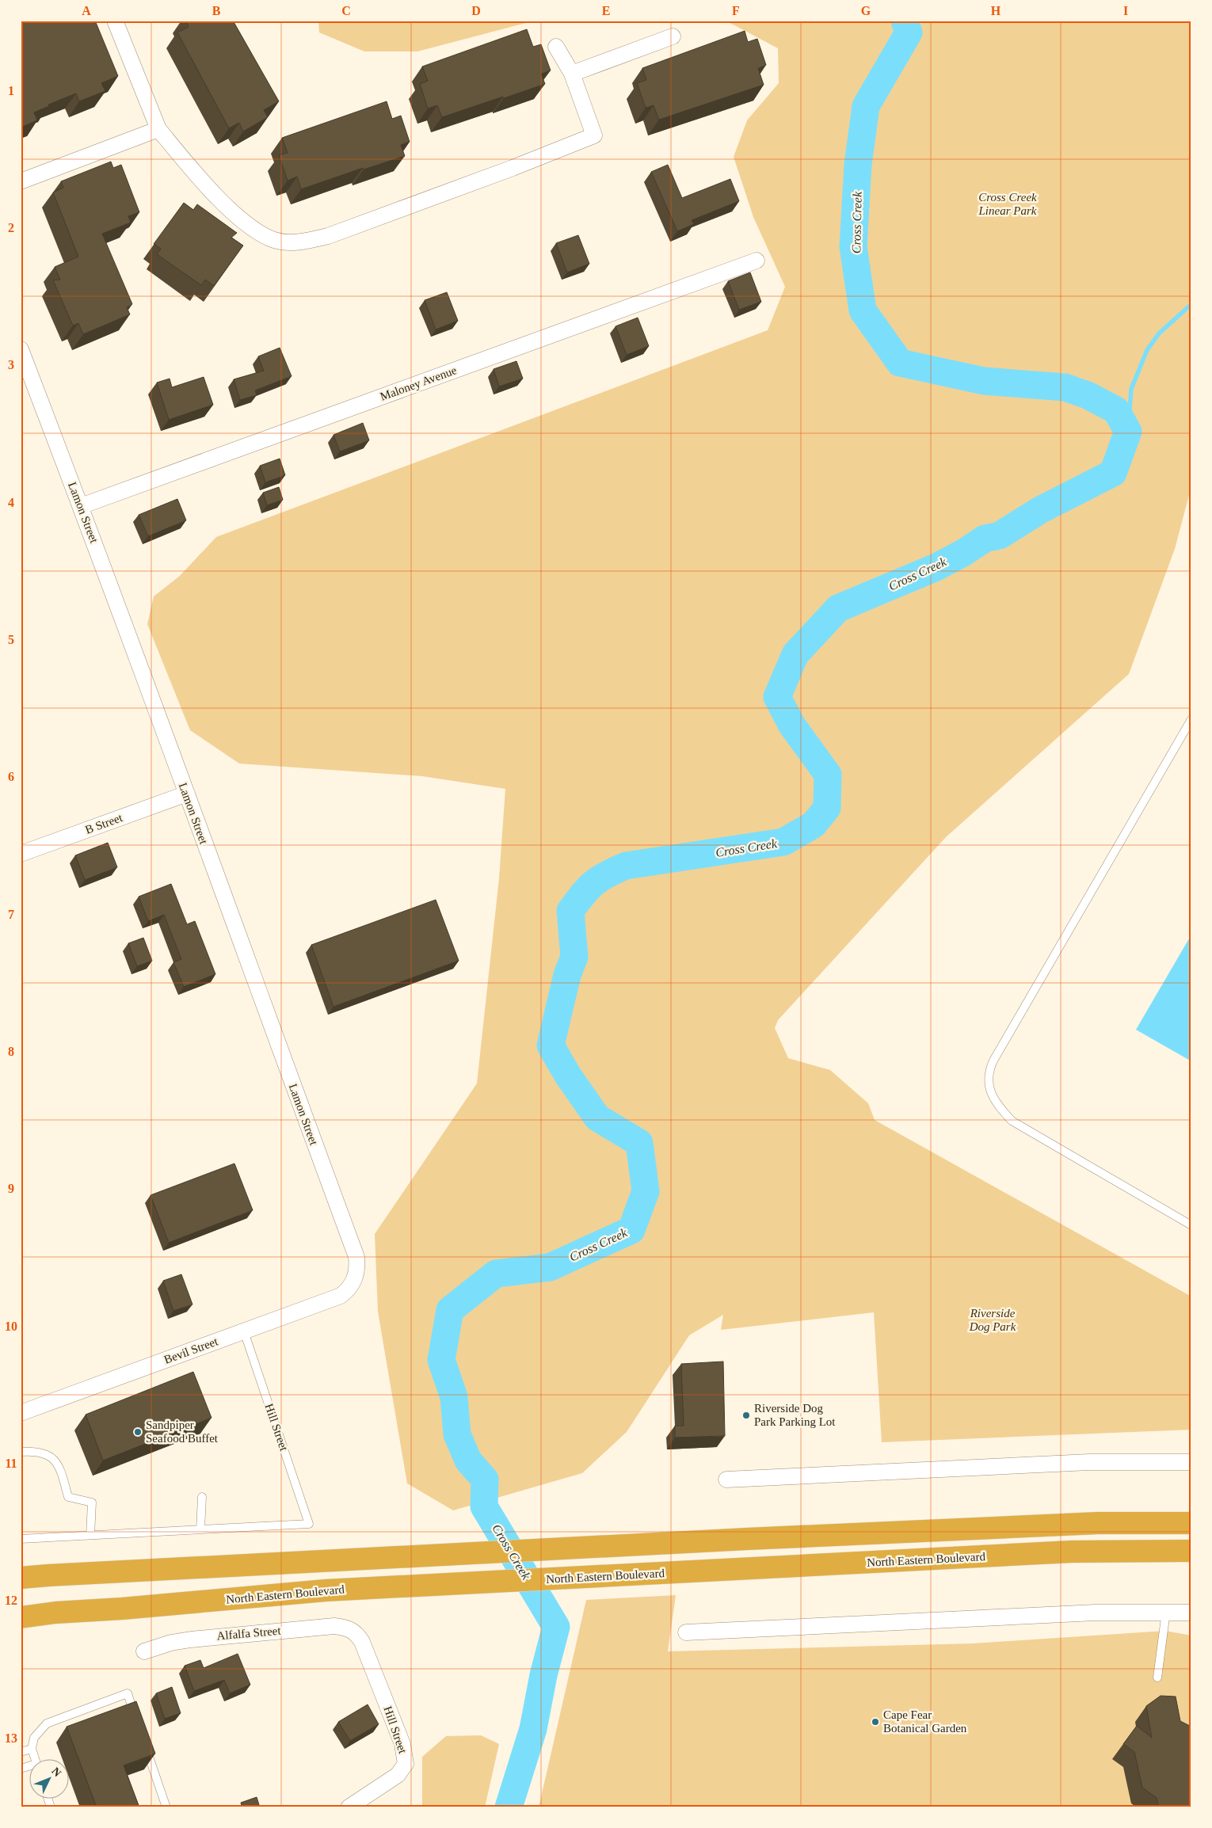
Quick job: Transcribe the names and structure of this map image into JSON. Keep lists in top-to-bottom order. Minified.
{"streets":{"highway":["North Eastern Boulevard"],"street":["Maloney Avenue","Lamon Street","B Street","Bevil Street","Hill Street","Alfalfa Street"]},"crossings":[["Maloney Avenue","Lamon Street"],["Lamon Street","B Street"],["Lamon Street","Bevil Street"],["Bevil Street","Hill Street"],["Hill Street","Alfalfa Street"]],"water":["Cross Creek"],"parks":["Cross Creek Linear Park","Riverside Dog Park"],"places":["Riverside Dog Park Parking Lot","Sandpiper Seafood Buffet","Cape Fear Botanical Garden"],"north":"top right","grid":{"columns":["A","B","C","D","E","F","G","H","I"],"rows":["1","2","3","4","5","6","7","8","9","10","11","12","13"]}}
